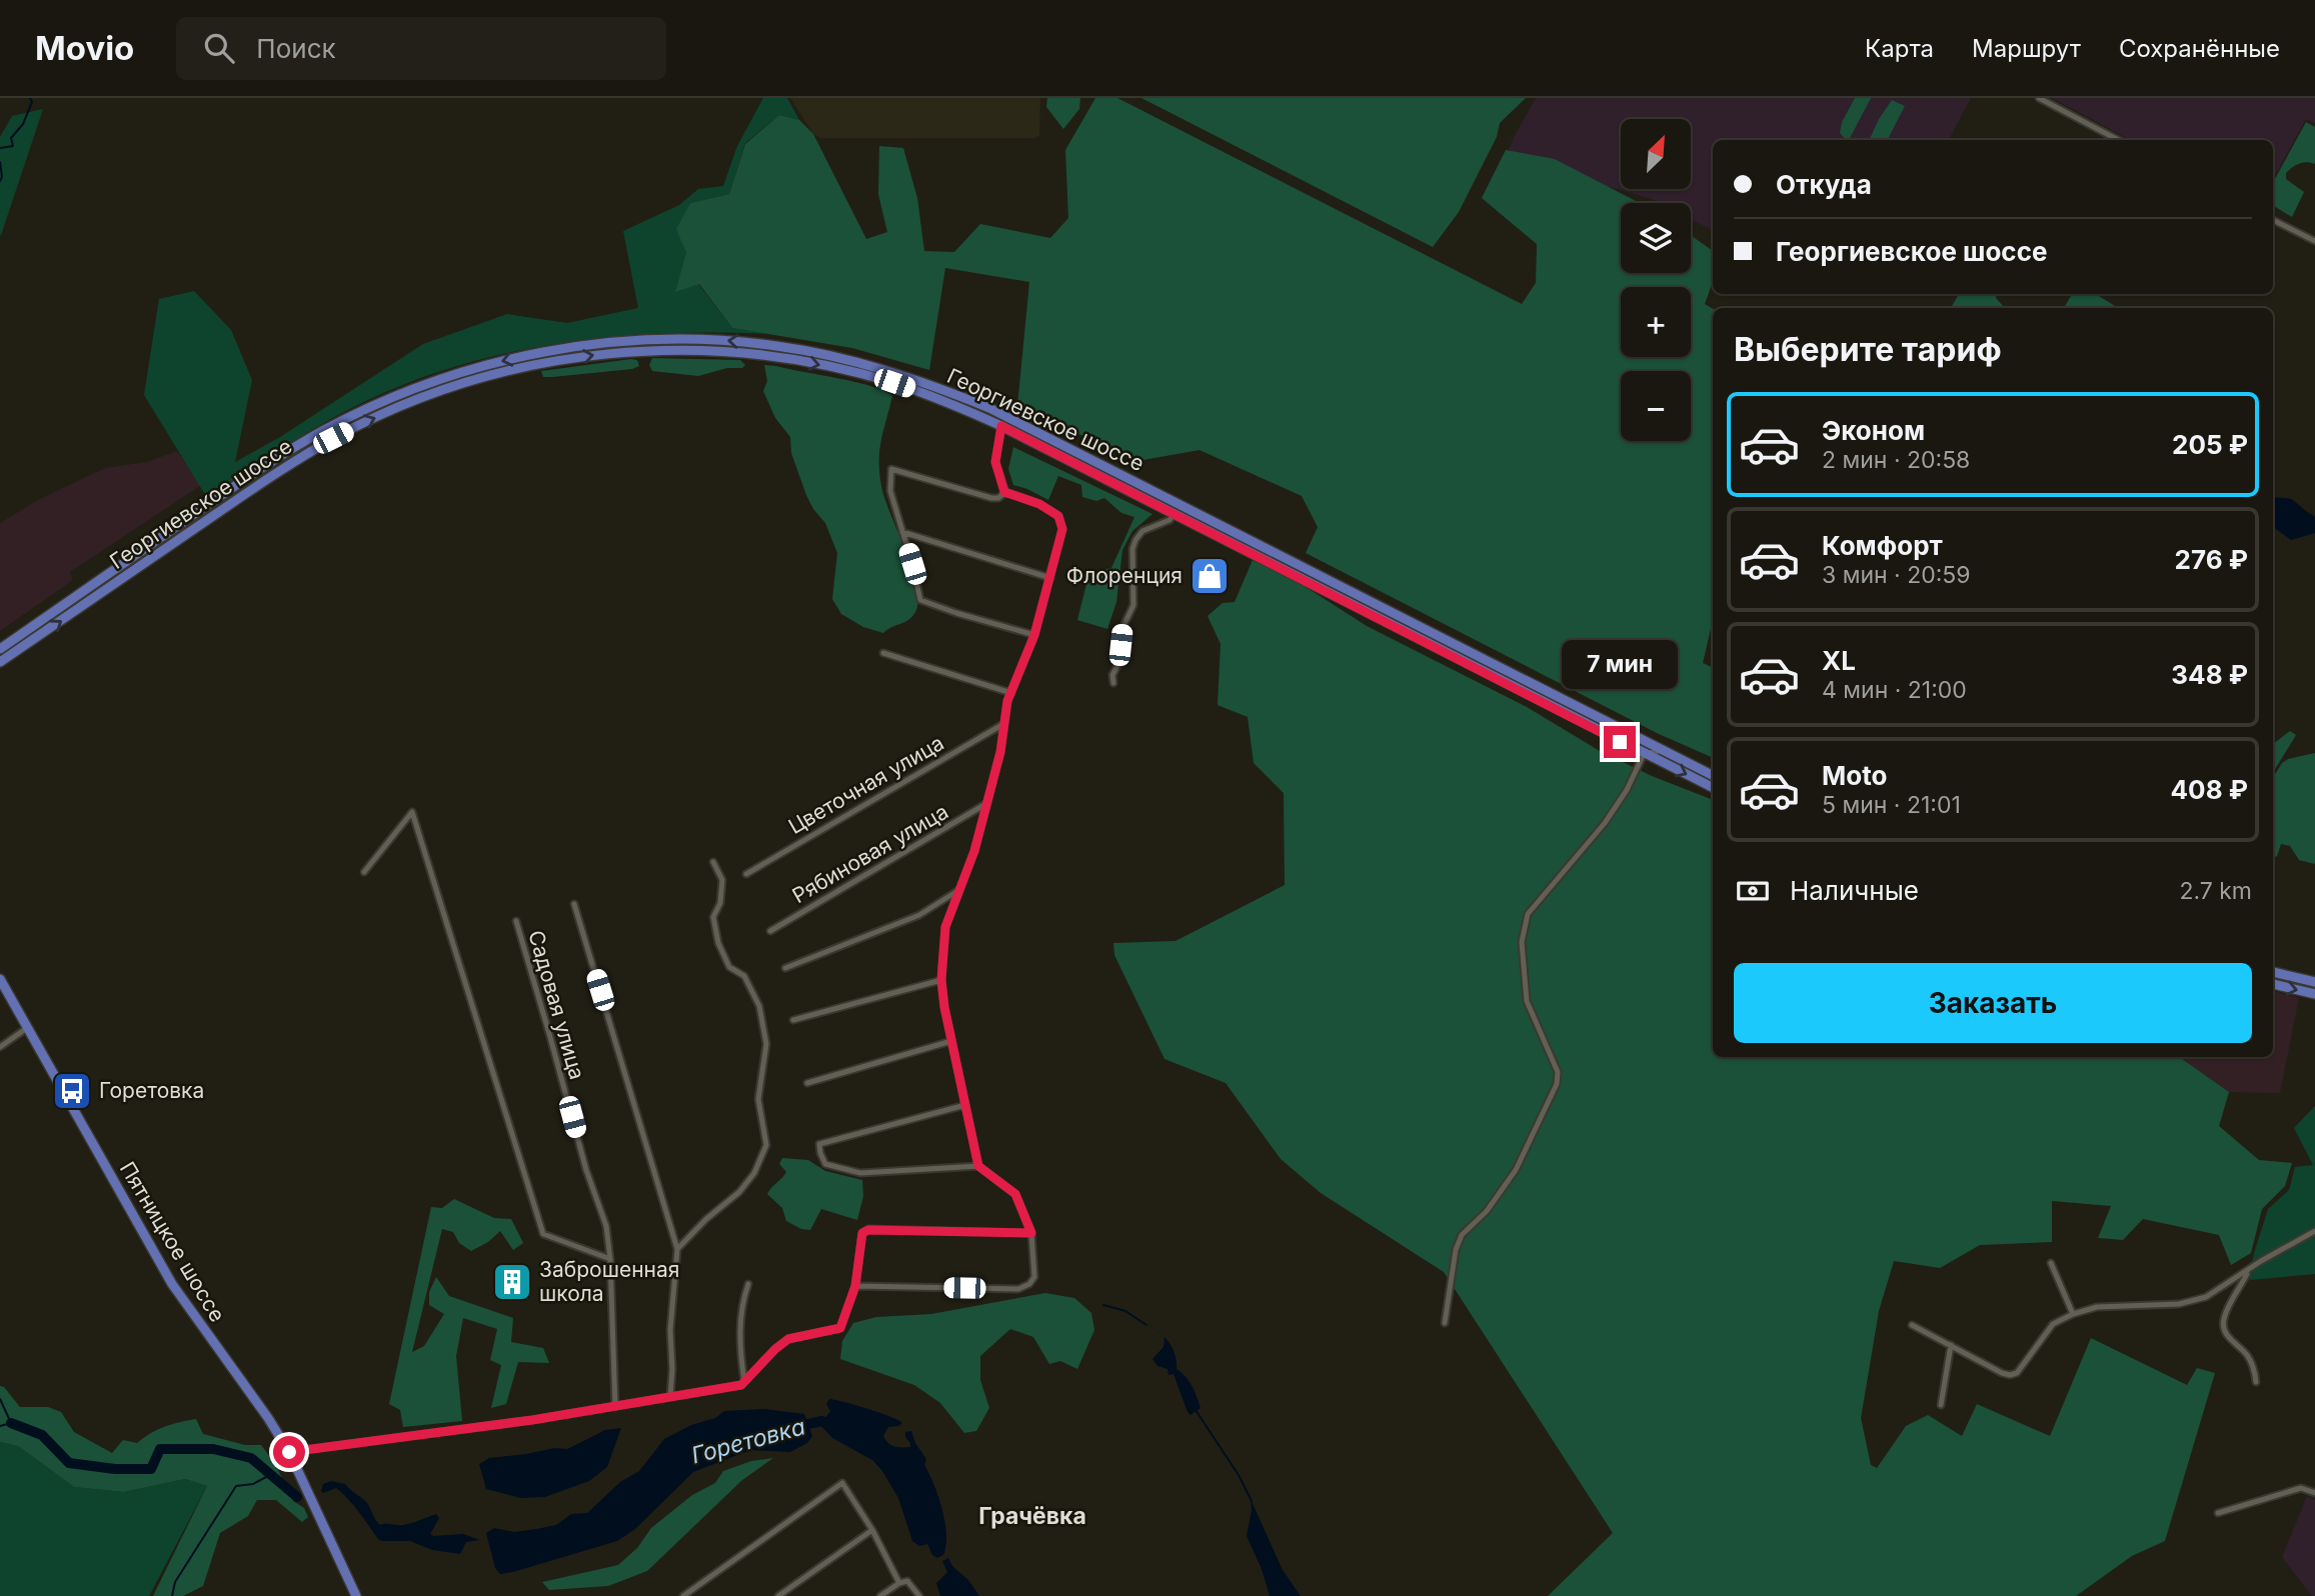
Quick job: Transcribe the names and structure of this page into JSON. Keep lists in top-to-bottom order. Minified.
{"streets":{"main road":["Георгиевское шоссе","Пятницкое шоссе"],"street":["Цветочная улица","Рябиновая улица","Садовая улица"]},"districts":["Грачёвка"],"water":["Горетовка"],"places":{"shop":["Флоренция"],"bus stop":["Горетовка"],"building":["Заброшенная школа"]},"north":"top right","page":{"header":"Movio","search":"Поиск","nav":["Карта","Маршрут","Сохранённые"],"map_buttons":["+","−"],"banner":["Откуда","Георгиевское шоссе"],"heading":"Выберите тариф","list":[{"name":"Эконом","note":"2 мин · 20:58","value":"205 ₽"},{"name":"Комфорт","note":"3 мин · 20:59","value":"276 ₽"},{"name":"XL","note":"4 мин · 21:00","value":"348 ₽"},{"name":"Moto","note":"5 мин · 21:01","value":"408 ₽"}],"bubble":"7 мин","pay":["Наличные","2.7 km"],"buttons":"Заказать"}}
